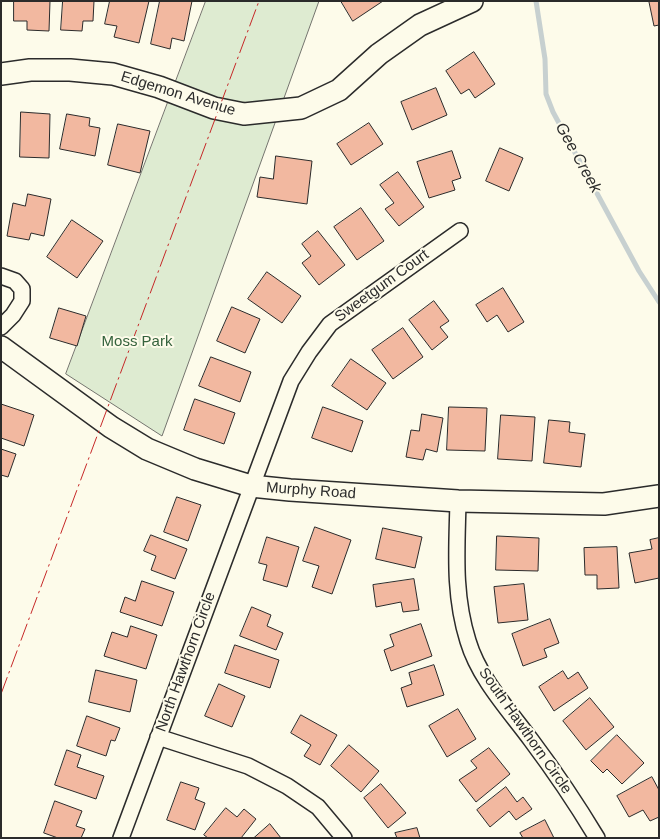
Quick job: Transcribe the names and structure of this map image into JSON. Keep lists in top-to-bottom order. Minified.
{"streets":{"street":["Edgemon Avenue","Sweetgum Court","Murphy Road","North Hawthorn Circle","South Hawthorn Circle"]},"crossings":[["Sweetgum Court","Murphy Road"],["Sweetgum Court","North Hawthorn Circle"],["Murphy Road","North Hawthorn Circle"],["Murphy Road","South Hawthorn Circle"]],"water":["Gee Creek"],"parks":["Moss Park"]}
